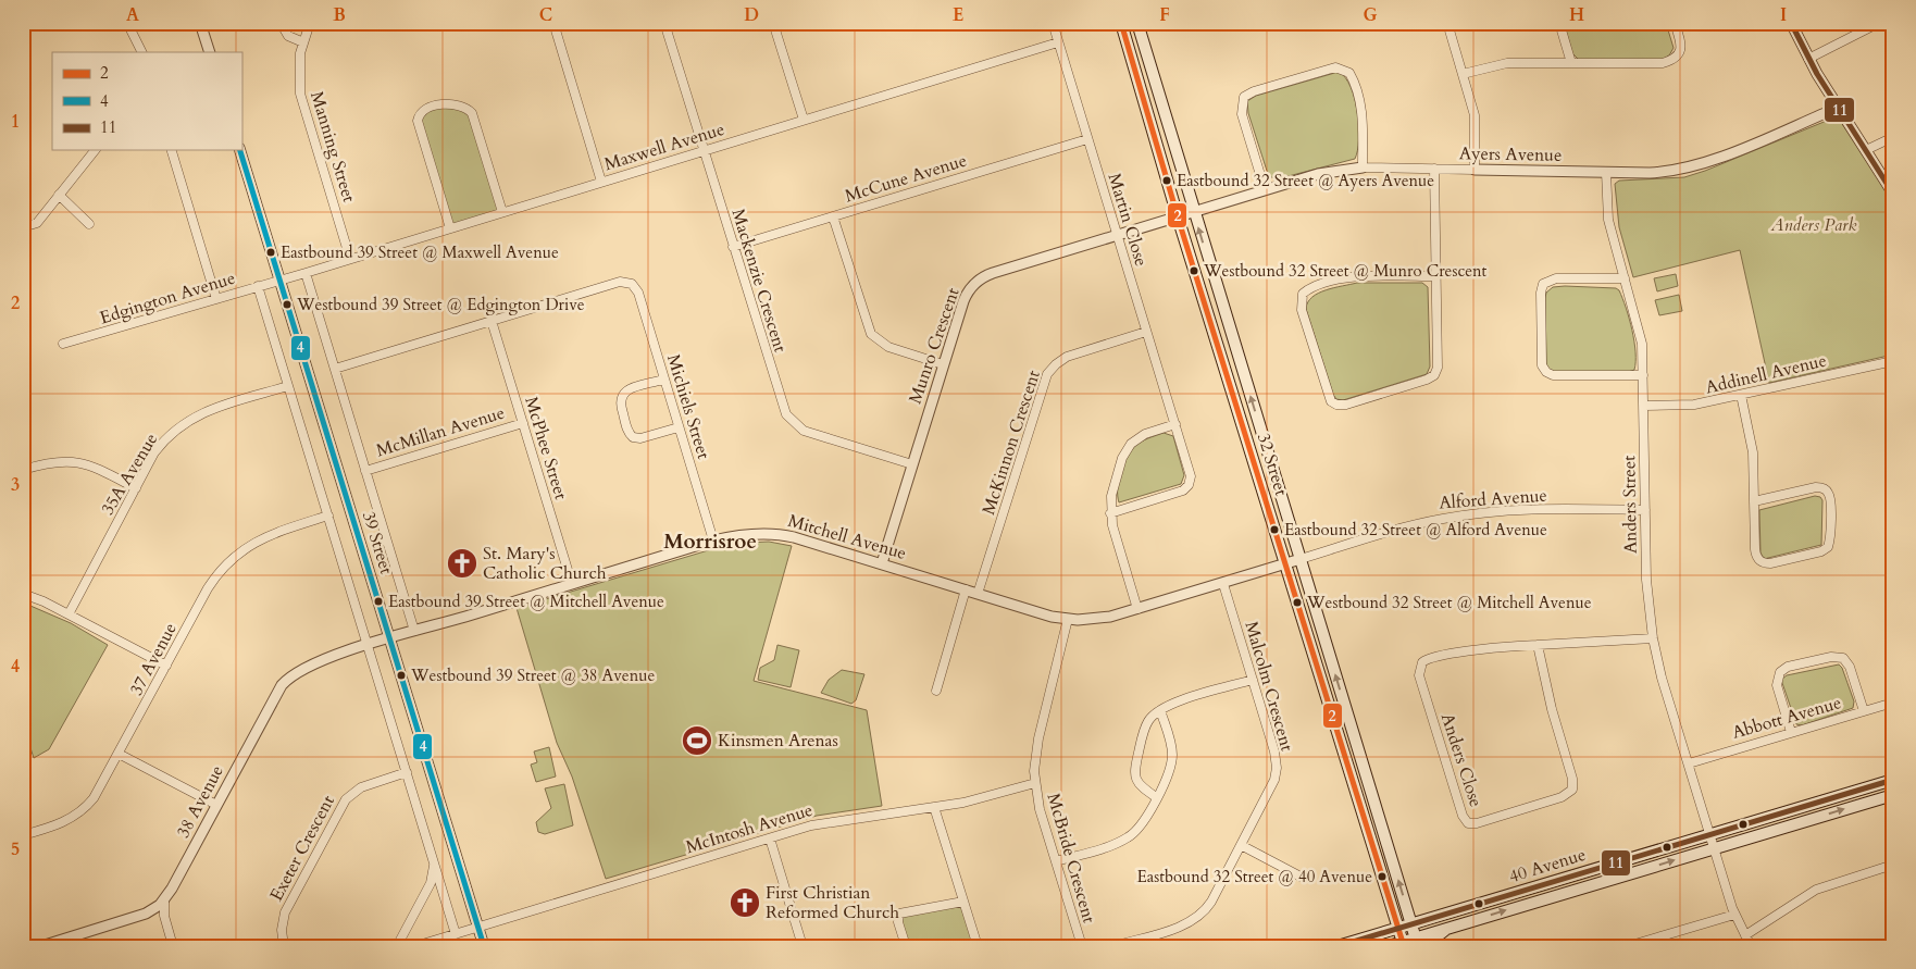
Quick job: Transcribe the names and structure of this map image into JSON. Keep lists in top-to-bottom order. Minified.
{"streets":{"main road":["32 Street","40 Avenue"],"street":["Manning Street","Maxwell Avenue","Ayers Avenue","McCune Avenue","Martin Close","Mackenzie Crescent","Edgington Avenue","Munro Crescent","Addinell Avenue","Michiels Street","McMillan Avenue","McKinnon Crescent","McPhee Street","35A Avenue","Alford Avenue","Anders Street","Mitchell Avenue","39 Street","37 Avenue","Malcolm Crescent","Abbott Avenue","Anders Close","38 Avenue","McIntosh Avenue","Exeter Crescent","McBride Crescent"]},"crossings":[["Manning Street","Maxwell Avenue"],["Maxwell Avenue","Martin Close"],["Maxwell Avenue","Mackenzie Crescent"],["Maxwell Avenue","Edgington Avenue"],["Maxwell Avenue","39 Street"],["Ayers Avenue","Munro Crescent"],["Ayers Avenue","32 Street"],["Ayers Avenue","Anders Street"],["McCune Avenue","Martin Close"],["McCune Avenue","Mackenzie Crescent"],["Martin Close","Munro Crescent"],["Martin Close","McKinnon Crescent"],["Mackenzie Crescent","Munro Crescent"],["Edgington Avenue","39 Street"],["Munro Crescent","32 Street"],["Munro Crescent","Mitchell Avenue"],["Addinell Avenue","Anders Street"],["Michiels Street","McPhee Street"],["Michiels Street","Mitchell Avenue"],["McMillan Avenue","McPhee Street"],["McMillan Avenue","39 Street"],["McKinnon Crescent","Mitchell Avenue"],["McPhee Street","Mitchell Avenue"],["32 Street","Alford Avenue"],["32 Street","Mitchell Avenue"],["32 Street","40 Avenue"],["Alford Avenue","Anders Street"],["Alford Avenue","Mitchell Avenue"],["Anders Street","Abbott Avenue"],["Anders Street","Anders Close"],["Anders Street","40 Avenue"],["Mitchell Avenue","39 Street"],["Mitchell Avenue","Malcolm Crescent"],["Mitchell Avenue","38 Avenue"],["Mitchell Avenue","McBride Crescent"],["39 Street","McIntosh Avenue"],["McIntosh Avenue","McBride Crescent"]],"districts":["Morrisroe"],"parks":["Anders Park"],"places":{"other":["Eastbound 32 Street @ Ayers Avenue","Eastbound 39 Street @ Maxwell Avenue","Westbound 32 Street @ Munro Crescent","Westbound 39 Street @ Edgington Drive","Eastbound 32 Street @ Alford Avenue","Eastbound 39 Street @ Mitchell Avenue","Westbound 32 Street @ Mitchell Avenue","Westbound 39 Street @ 38 Avenue","Eastbound 32 Street @ 40 Avenue"],"church":["St. Mary's Catholic Church","First Christian Reformed Church"],"sports":["Kinsmen Arenas"]},"lines":["transit line 2","transit line 11","transit line 4"],"legend":["2","4","11"],"grid":{"columns":["A","B","C","D","E","F","G","H","I"],"rows":["1","2","3","4","5"]}}
